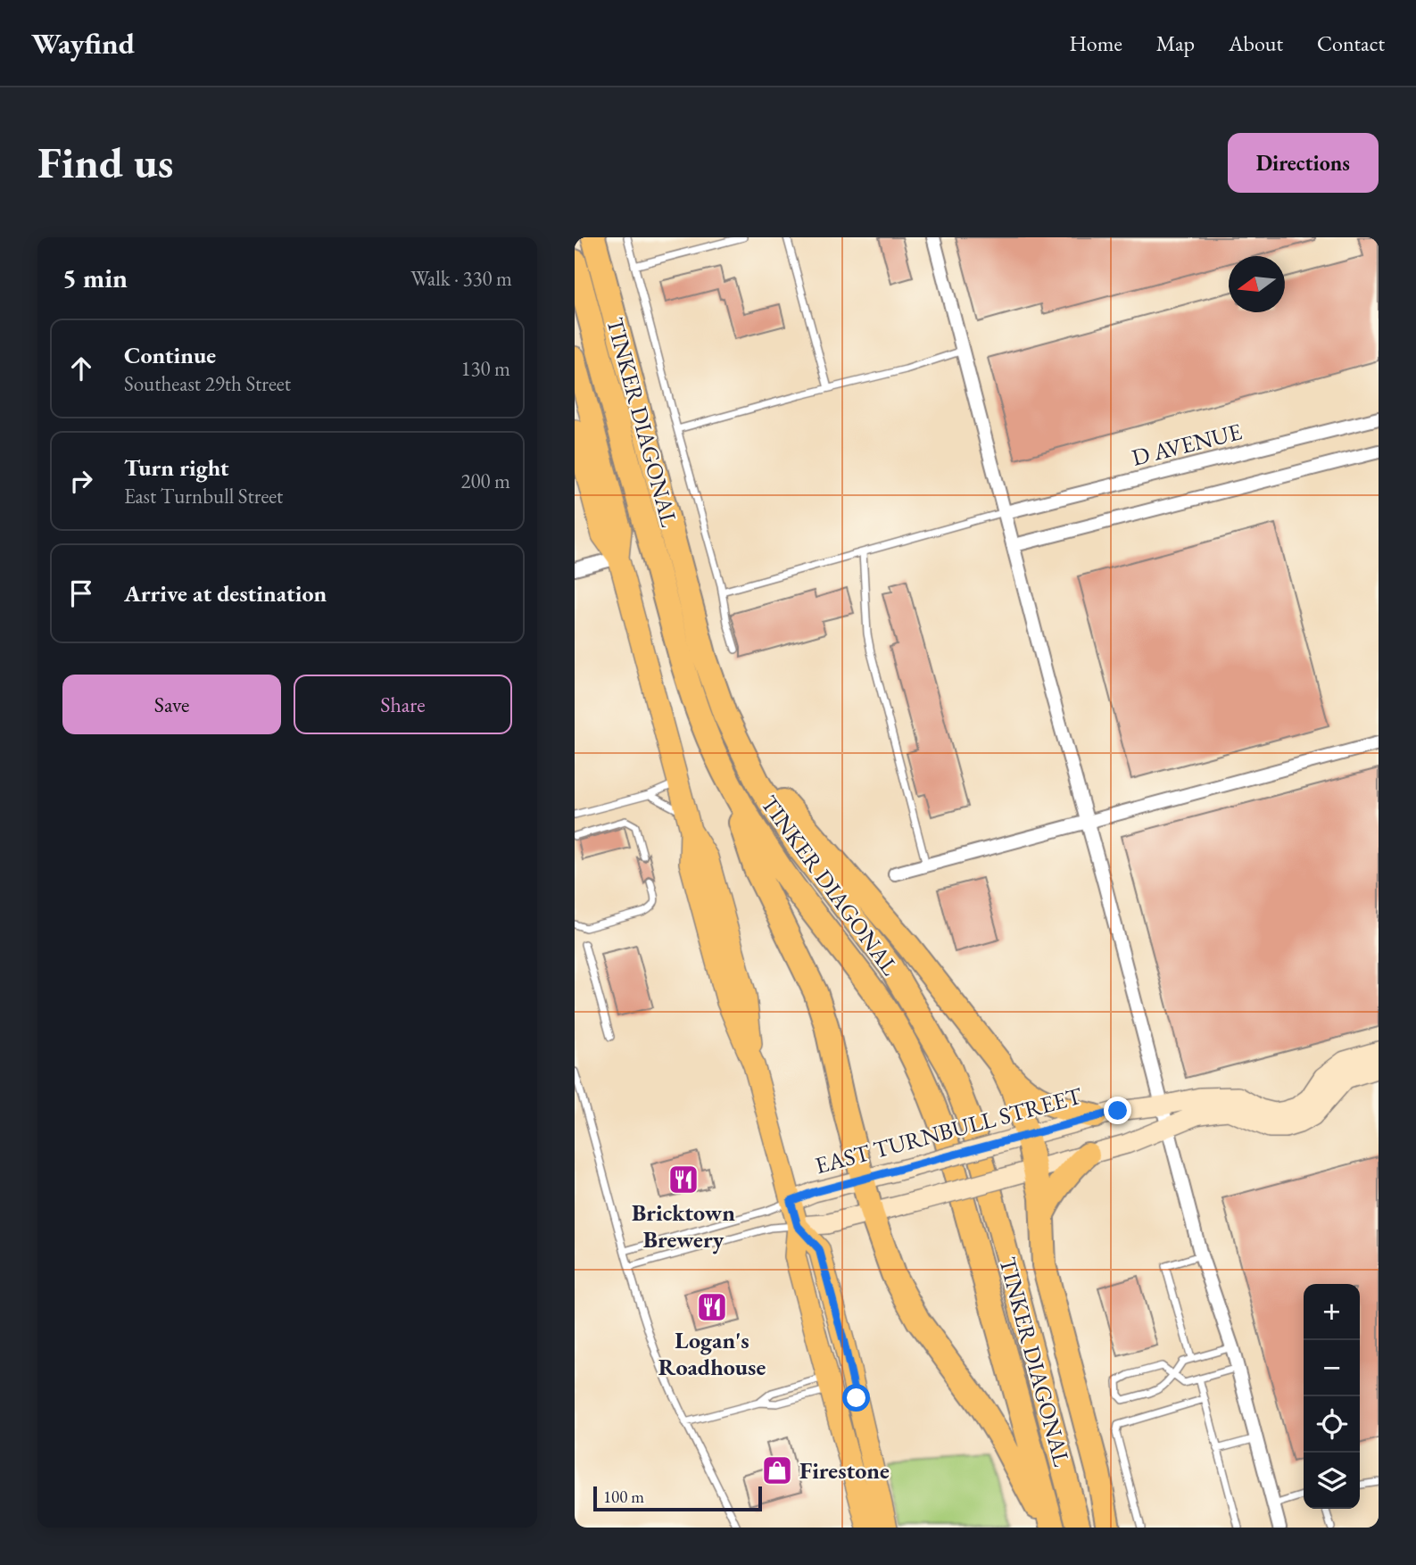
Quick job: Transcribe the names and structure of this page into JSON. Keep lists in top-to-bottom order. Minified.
{"streets":{"highway":["TINKER DIAGONAL"],"street":["D AVENUE","EAST TURNBULL STREET"]},"places":{"restaurant":["Bricktown Brewery","Logan's Roadhouse"],"shop":["Firestone"]},"scale_bar":"100 m","north":"left","page":{"header":"Wayfind","nav":["Home","Map","About","Contact"],"buttons":["Directions",["Save","Share"]],"title":"Find us","heading":["5 min","Walk · 330 m"],"list":[["Continue","Southeast 29th Street","130 m"],["Turn right","East Turnbull Street","200 m"],"Arrive at destination"],"map_buttons":["+","−"],"scale":"100 m"}}
